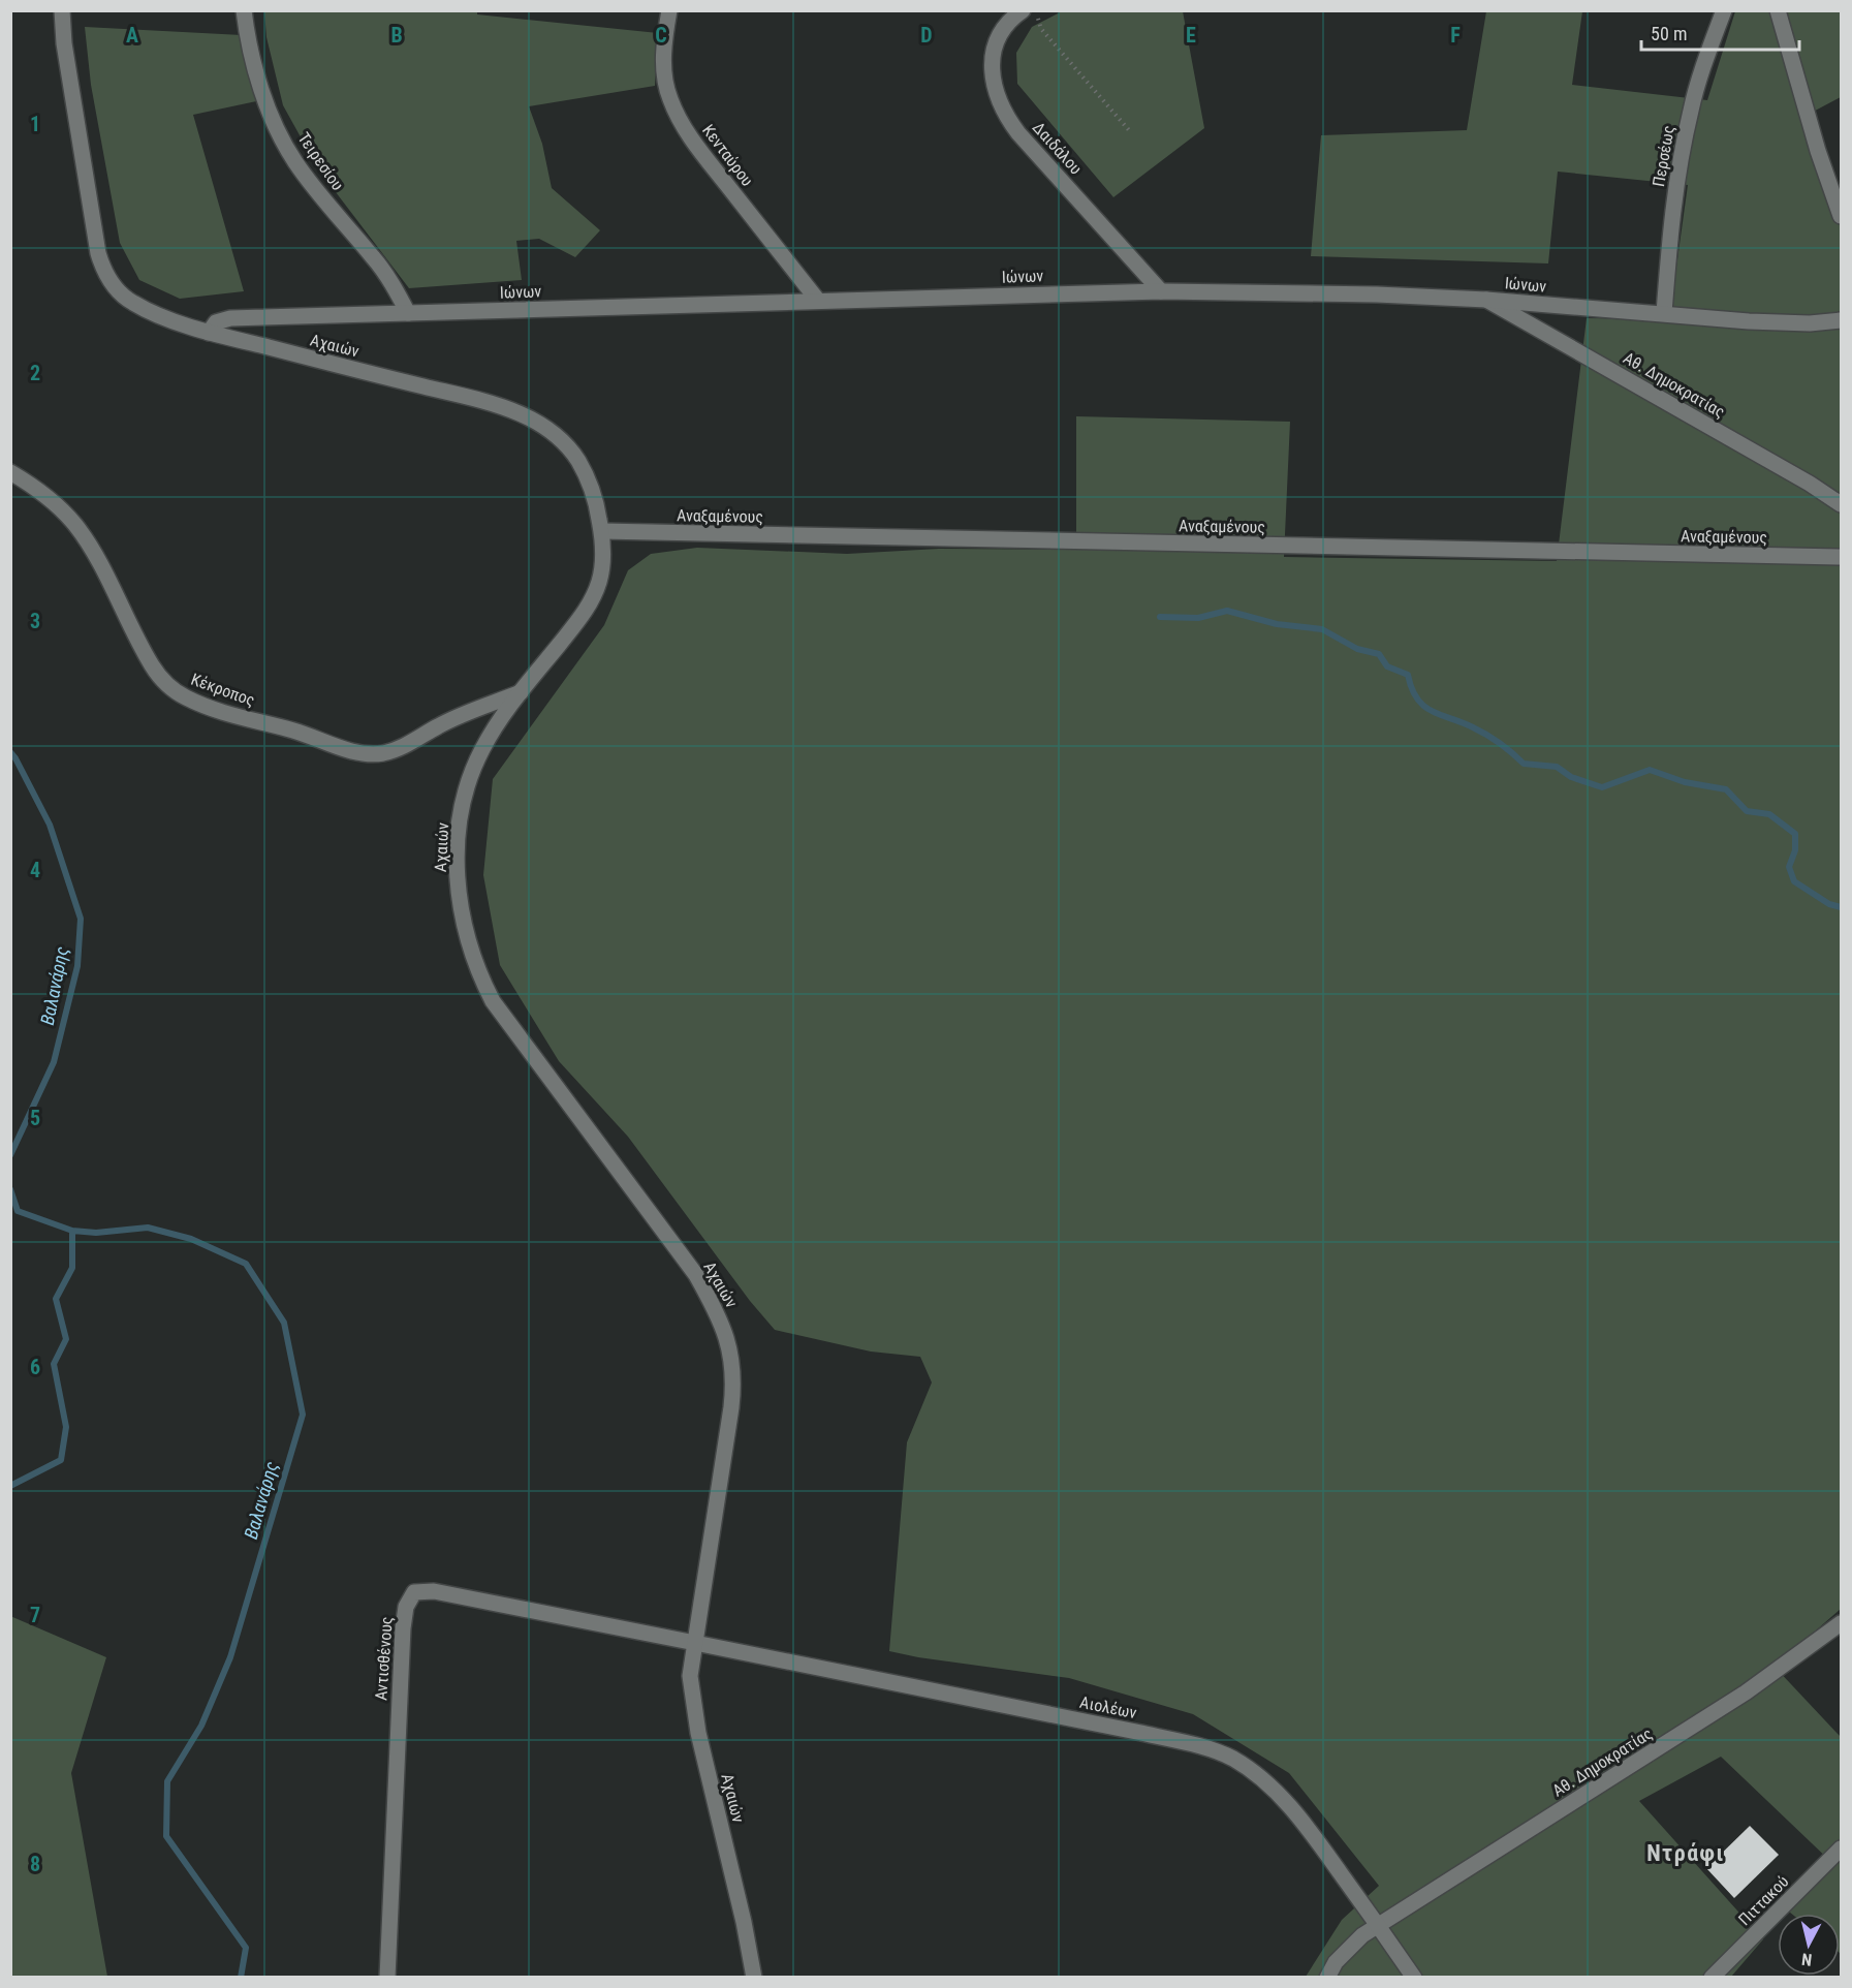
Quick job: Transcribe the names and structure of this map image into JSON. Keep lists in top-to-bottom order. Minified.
{"streets":{"street":["Δαιδάλου","Κενταύρου","Περσέως","Τειρεσίου","Ιώνων","Αχαιών","Αθ. Δημοκρατίας","Αναξαμένους","Κέκροπος","Αντισθένους","Αιολέων","Πιττακού"]},"crossings":[["Δαιδάλου","Ιώνων"],["Κενταύρου","Ιώνων"],["Περσέως","Ιώνων"],["Τειρεσίου","Ιώνων"],["Ιώνων","Αχαιών"],["Ιώνων","Αθ. Δημοκρατίας"],["Αχαιών","Αναξαμένους"],["Αχαιών","Κέκροπος"],["Αχαιών","Αντισθένους"],["Αχαιών","Αιολέων"],["Αθ. Δημοκρατίας","Αιολέων"],["Αντισθένους","Αιολέων"]],"districts":["Ντράφι"],"water":["Βαλανάρης"],"scale_bar":"50 m","north":"bottom","grid":{"columns":["A","B","C","D","E","F"],"rows":["1","2","3","4","5","6","7","8"]}}
